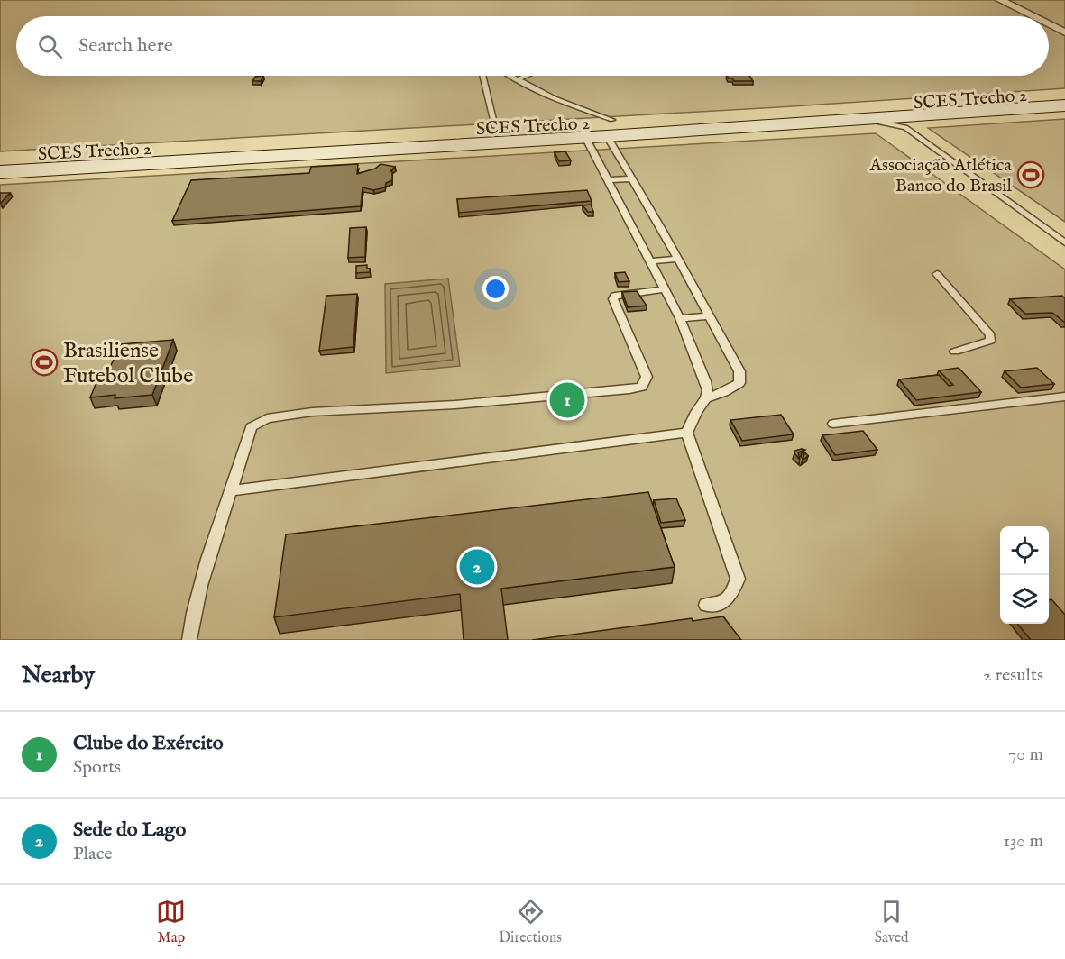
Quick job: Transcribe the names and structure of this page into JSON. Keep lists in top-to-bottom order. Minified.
{"streets":{"main road":["SCES Trecho 2"]},"places":{"sports":["Associação Atlética Banco do Brasil","Brasiliense Futebol Clube"]},"page":{"search":"Search here","pins":["1","2"],"heading":["Nearby","2 results"],"list":[{"mark":"1","name":"Clube do Exército","note":"Sports","value":"70 m"},{"mark":"2","name":"Sede do Lago","note":"Place","value":"130 m"}],"nav":["Map","Directions","Saved"]}}
